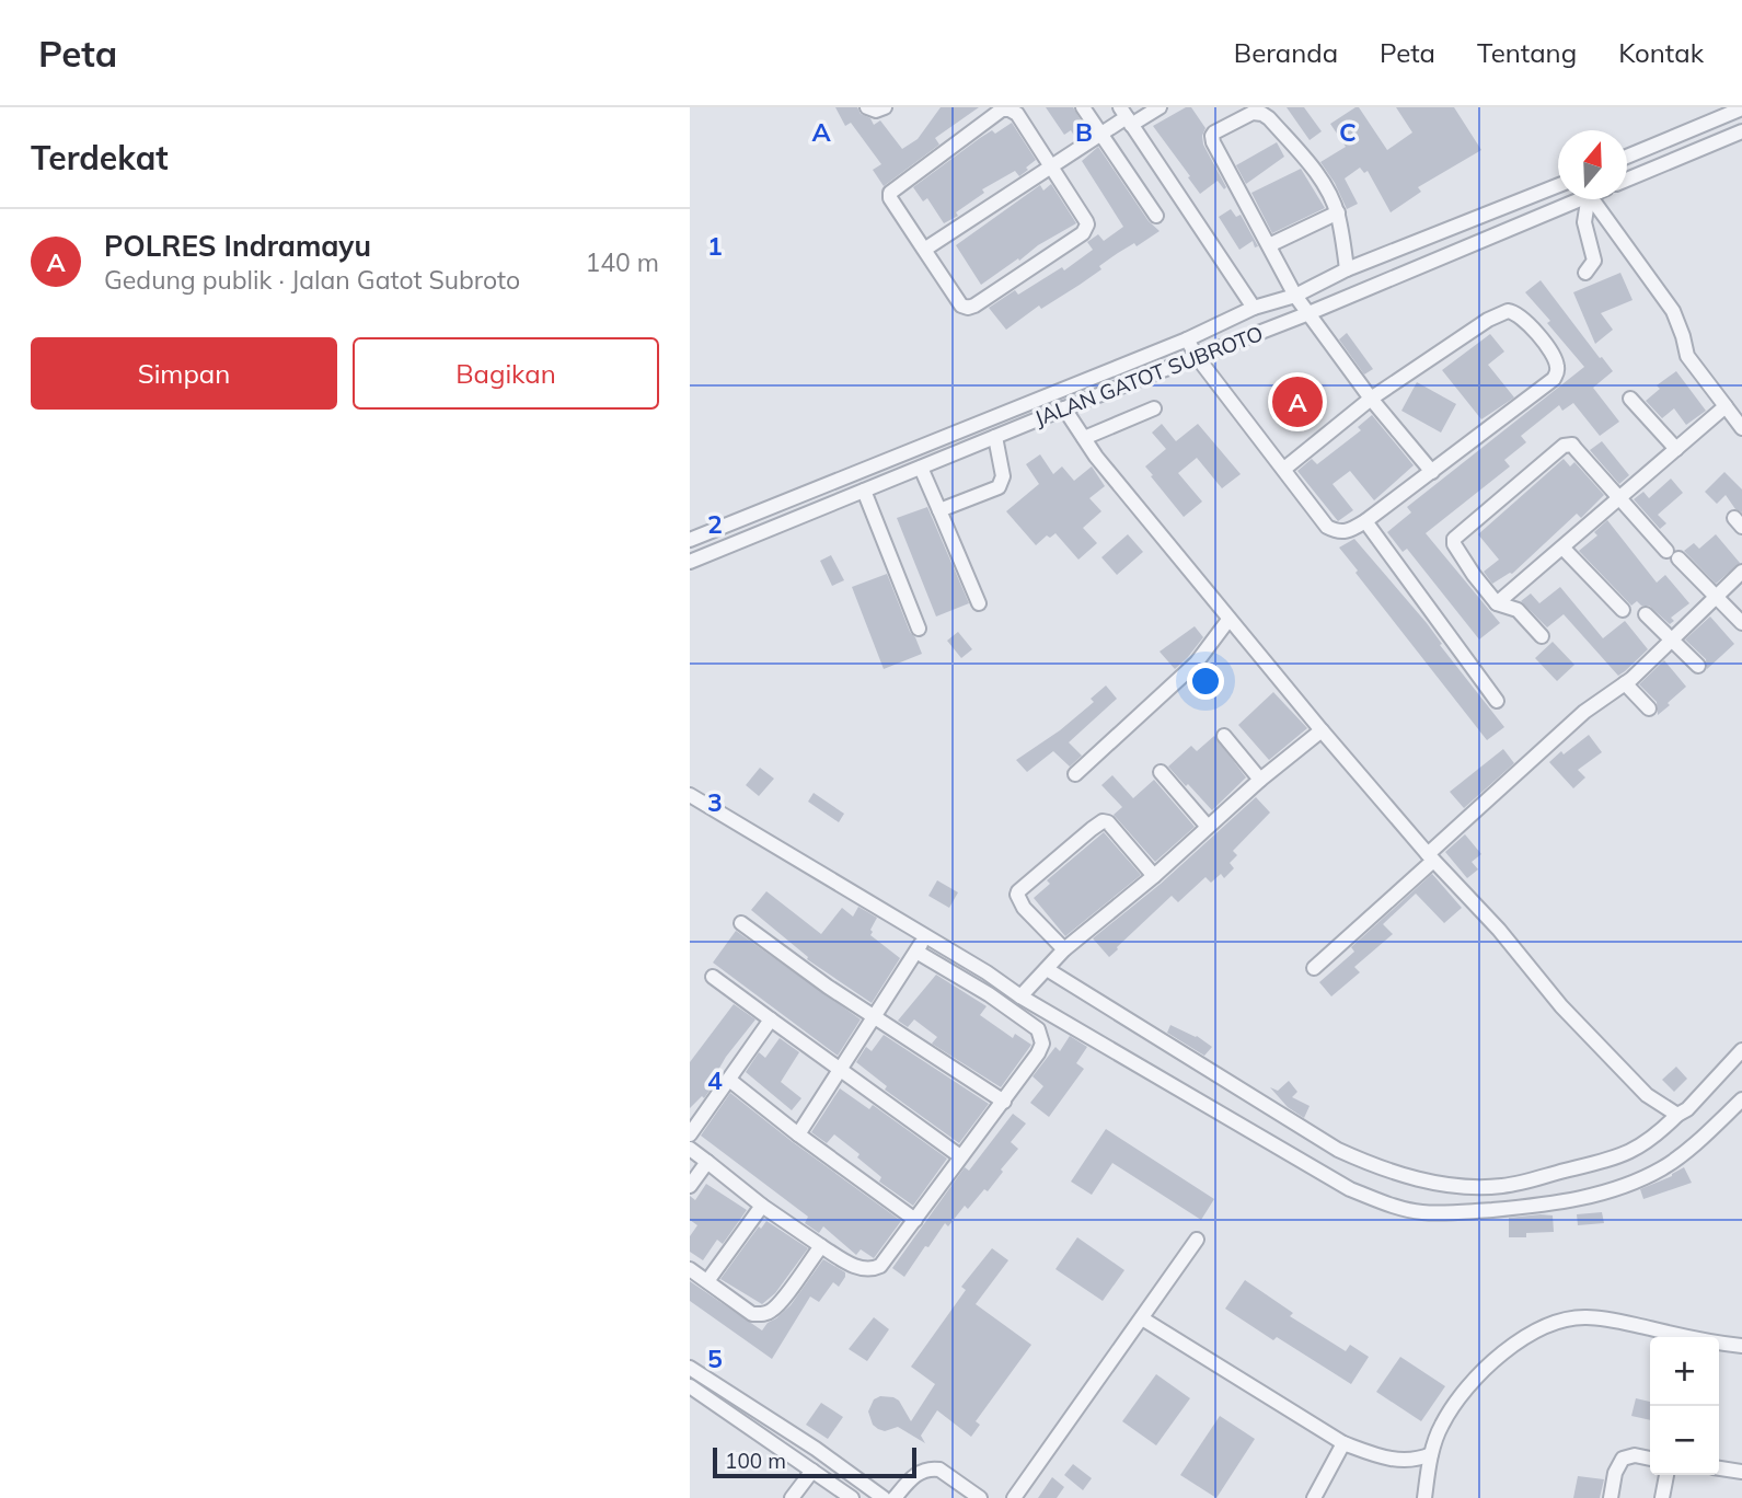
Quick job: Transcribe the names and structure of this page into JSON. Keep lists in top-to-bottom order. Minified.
{"streets":{"street":["JALAN GATOT SUBROTO"]},"scale_bar":"100 m","north":"top","page":{"header":"Peta","nav":["Beranda","Peta","Tentang","Kontak"],"heading":"Terdekat","list":[{"mark":"A","name":"POLRES Indramayu","note":"Gedung publik · Jalan Gatot Subroto","value":"140 m"}],"buttons":["Simpan","Bagikan"],"pins":"A","map_buttons":["+","−"],"scale":"100 m"},"grid":{"columns":["A","B","C"],"rows":["1","2","3","4","5"]}}
